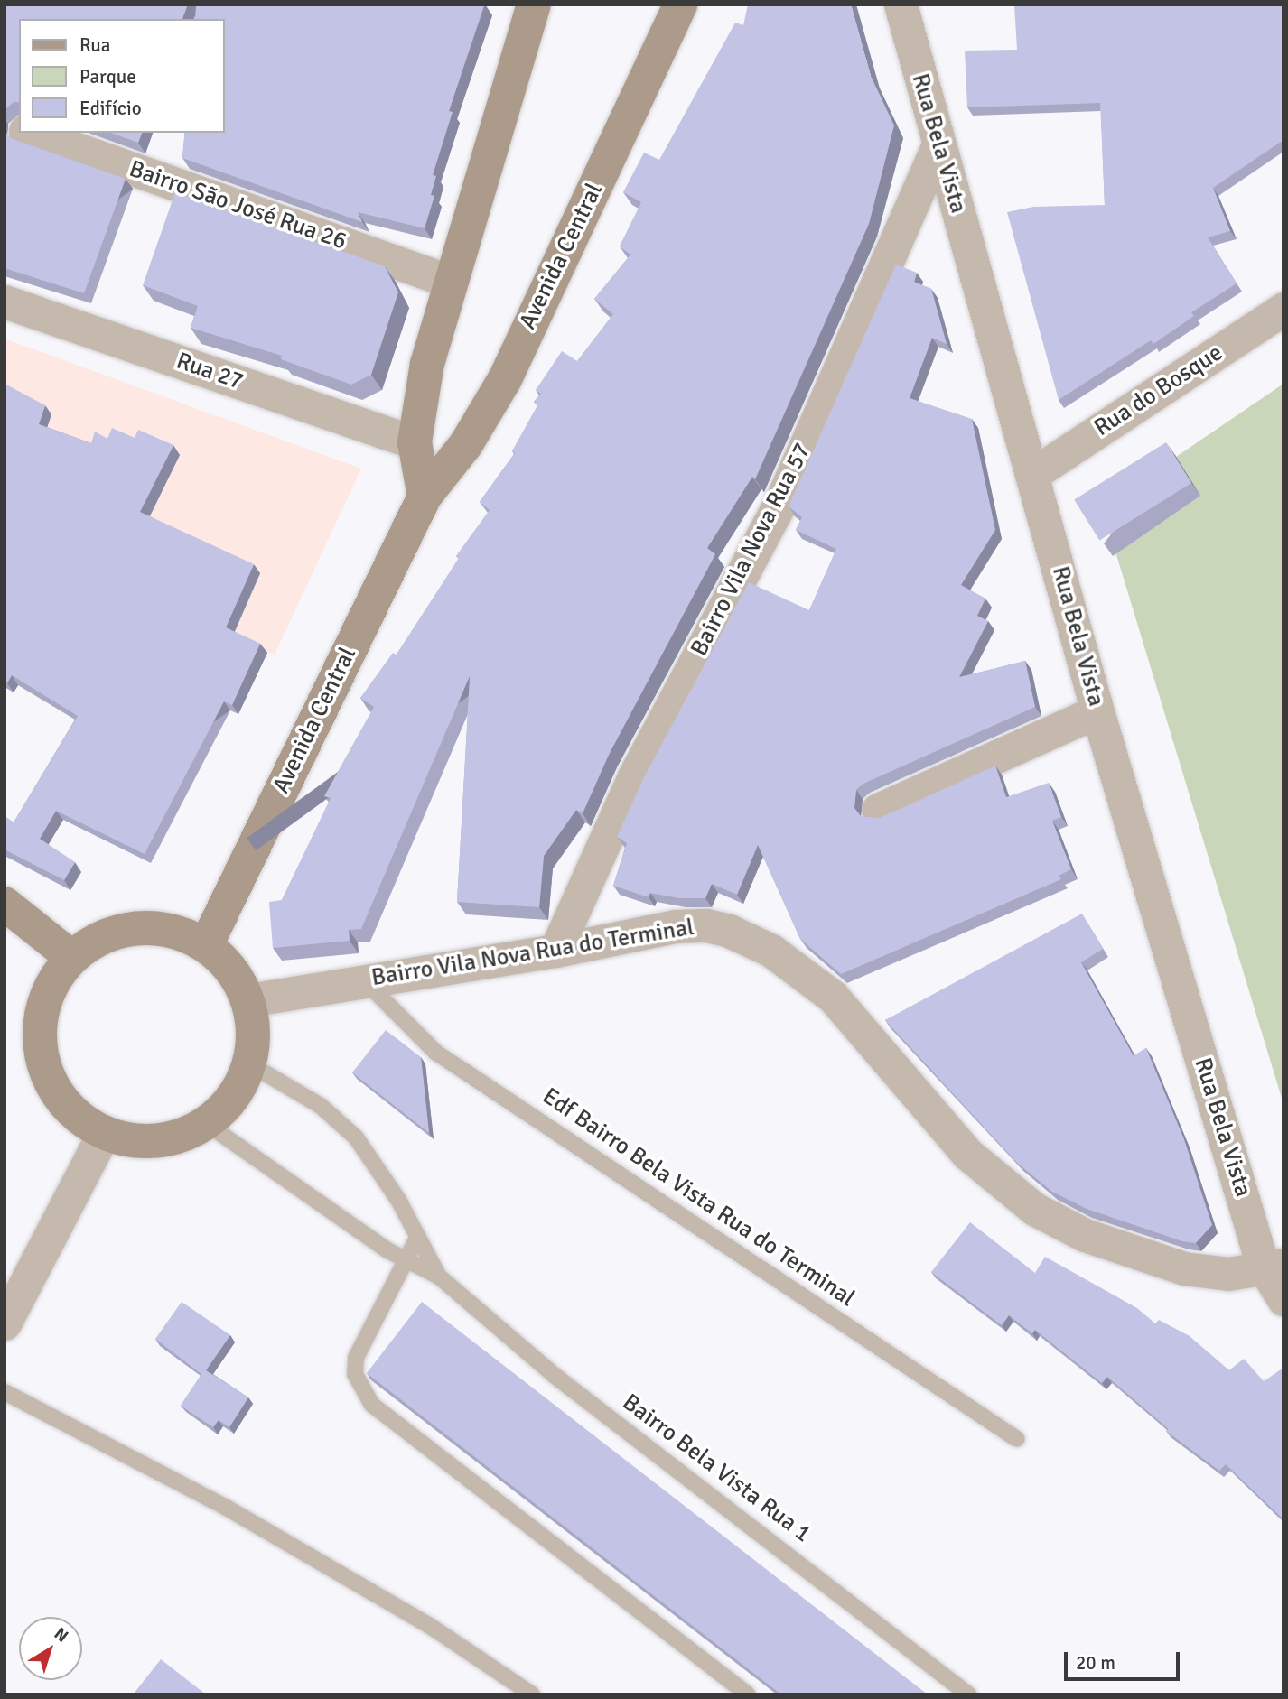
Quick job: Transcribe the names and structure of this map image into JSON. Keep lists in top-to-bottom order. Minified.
{"streets":{"street":["Rua Bela Vista","Bairro São José Rua 26","Avenida Central","Rua 27","Rua do Bosque","Bairro Vila Nova Rua 57","Bairro Vila Nova Rua do Terminal"],"lane":["Edf Bairro Bela Vista Rua do Terminal","Bairro Bela Vista Rua 1"]},"crossings":[["Rua Bela Vista","Rua do Bosque"],["Rua Bela Vista","Bairro Vila Nova Rua 57"],["Rua Bela Vista","Bairro Vila Nova Rua do Terminal"],["Avenida Central","Bairro Vila Nova Rua do Terminal"],["Bairro Vila Nova Rua 57","Bairro Vila Nova Rua do Terminal"],["Bairro Vila Nova Rua do Terminal","Edf Bairro Bela Vista Rua do Terminal"]],"legend":["Rua","Parque","Edifício"],"scale_bar":"20 m","north":"top right"}
